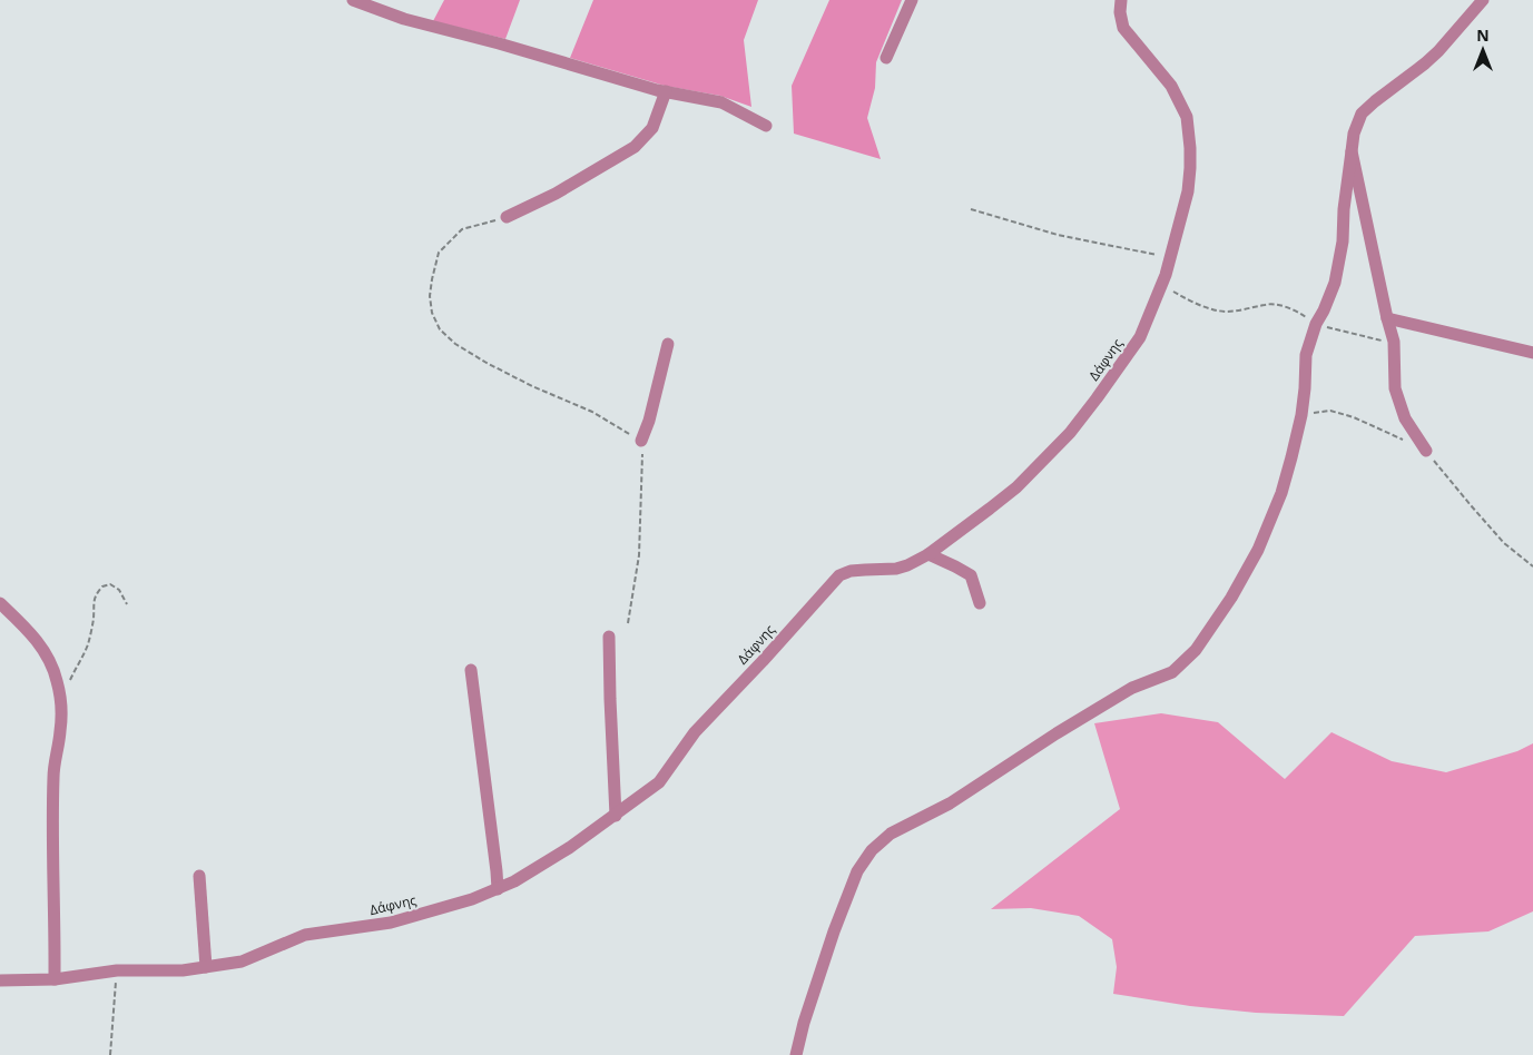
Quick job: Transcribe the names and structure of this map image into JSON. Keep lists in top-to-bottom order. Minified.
{"streets":{"street":["Δάφνης"]},"north":"top"}
